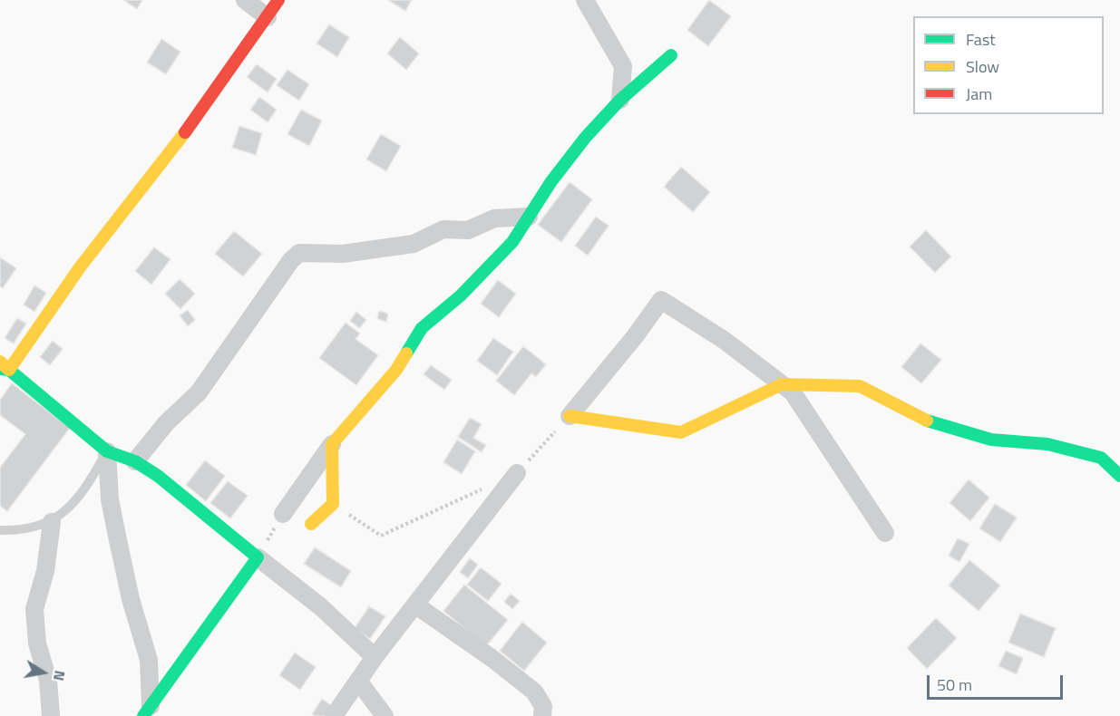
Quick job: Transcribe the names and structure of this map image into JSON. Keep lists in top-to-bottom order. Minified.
{"legend":["Fast","Slow","Jam"],"scale_bar":"50 m","north":"right"}
